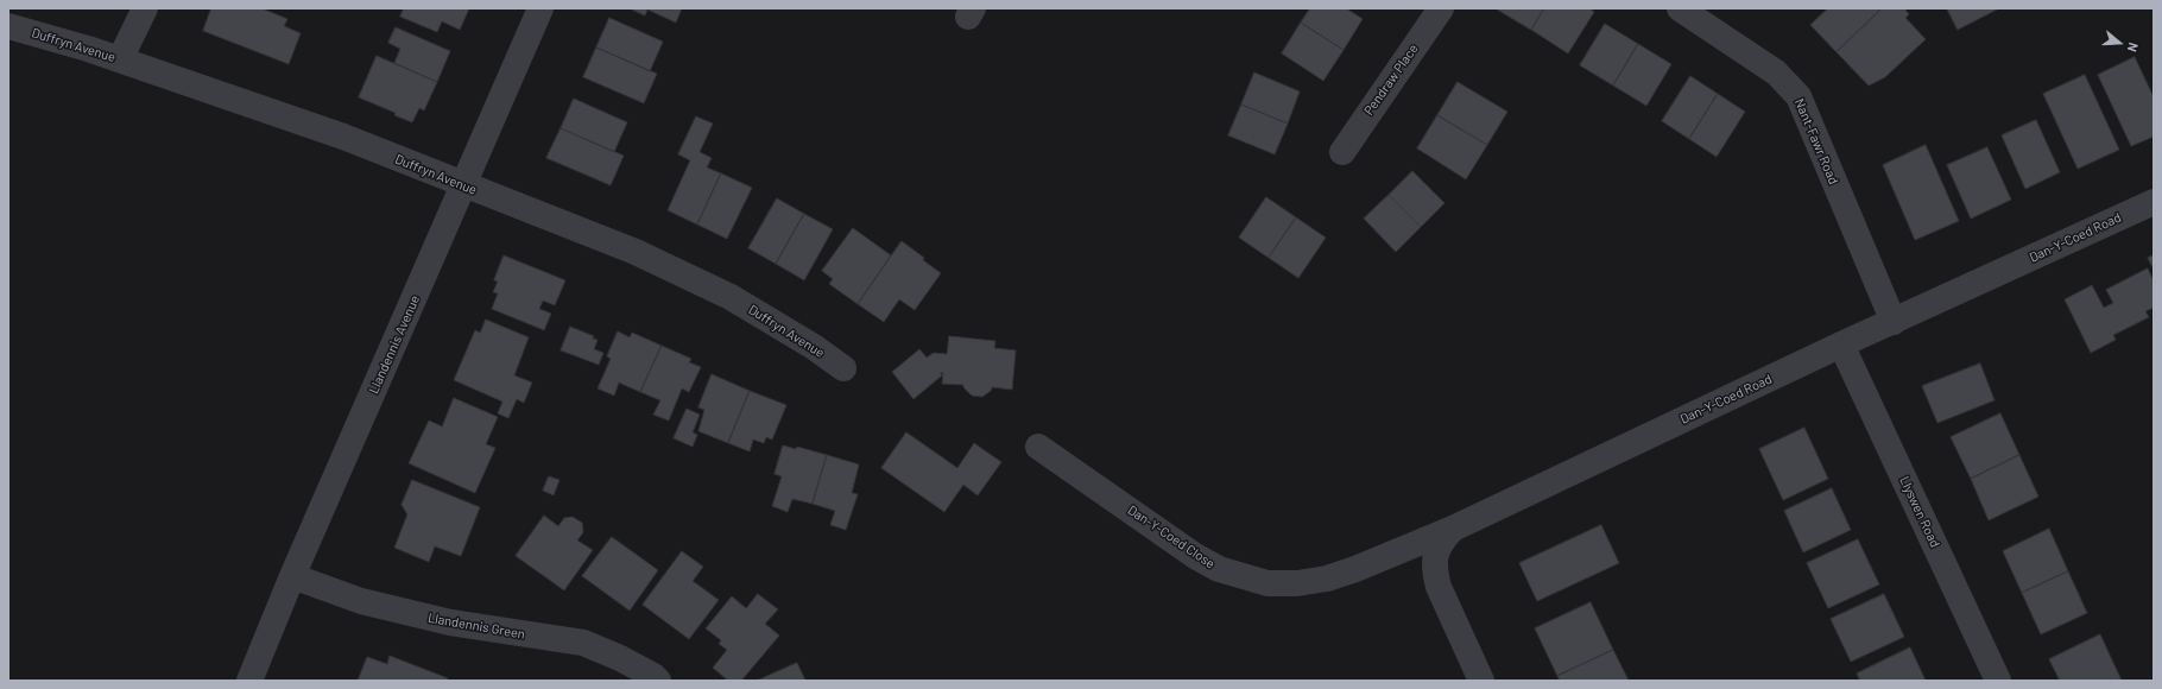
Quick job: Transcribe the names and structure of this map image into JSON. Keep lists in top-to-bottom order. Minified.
{"streets":{"street":["Duffryn Avenue","Pendraw Place","Nant-Fawr Road","Dan-Y-Coed Road","Llandennis Avenue","Llyswen Road","Dan-Y-Coed Close","Llandennis Green"]},"crossings":[["Duffryn Avenue","Llandennis Avenue"],["Nant-Fawr Road","Dan-Y-Coed Road"],["Dan-Y-Coed Road","Llyswen Road"],["Dan-Y-Coed Road","Dan-Y-Coed Close"],["Llandennis Avenue","Llandennis Green"]],"north":"right"}
